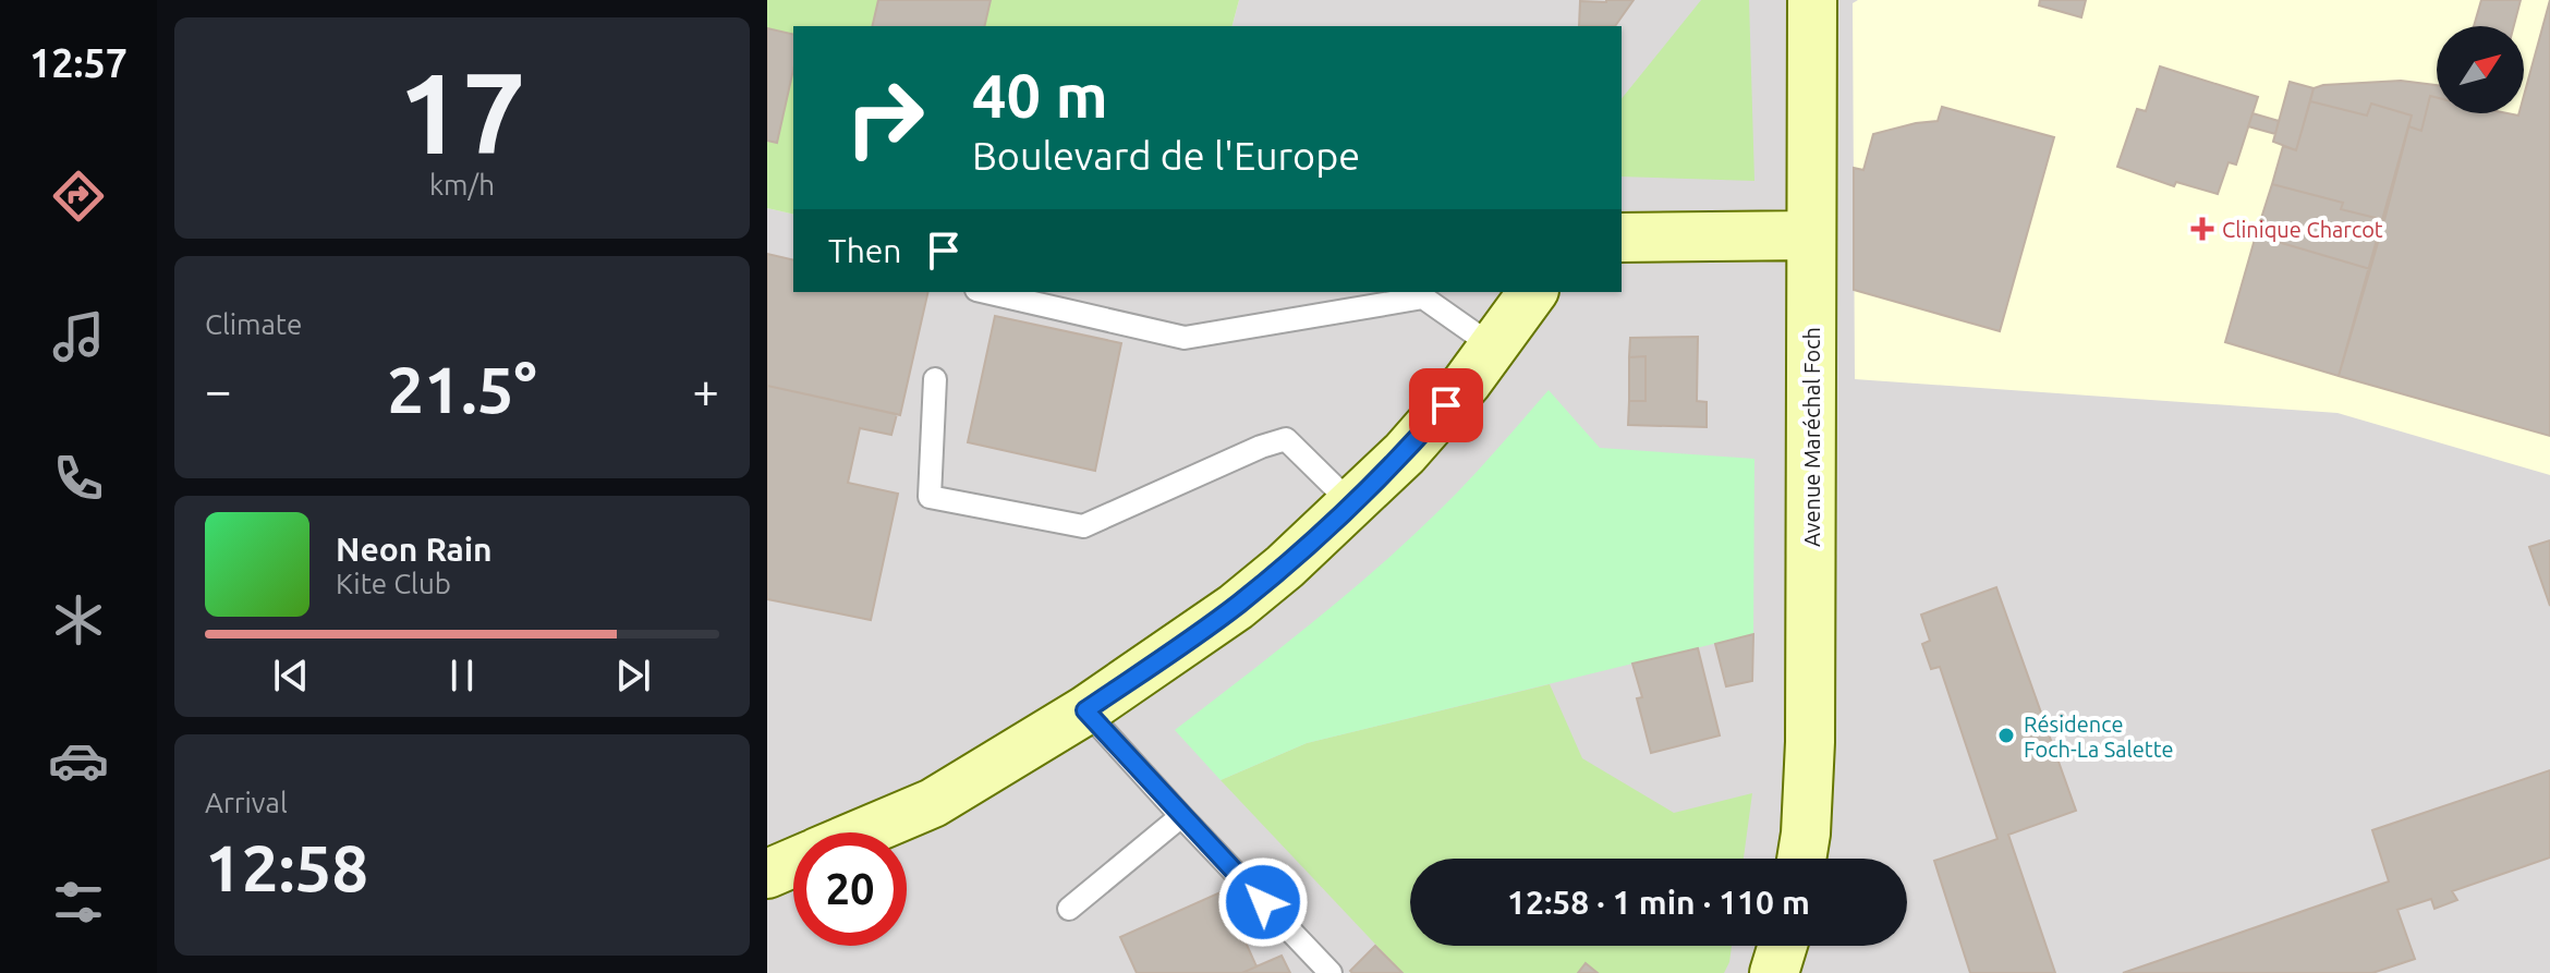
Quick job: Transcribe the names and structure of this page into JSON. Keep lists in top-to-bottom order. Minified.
{"streets":{"street":["Avenue Maréchal Foch"]},"places":{"health":["Clinique Charcot"],"other":["Résidence Foch-La Salette"]},"north":"top right","page":{"tabs":"12:57","tile":[["17","km/h"],"Climate",["Arrival","12:58"]],"turn":["40 m","Boulevard de l'Europe"],"then":"Then","heat":["−","21.5°","+"],"song":["Neon Rain","Kite Club"],"limit":"20","trip":"12:58 · 1 min · 110 m"}}
